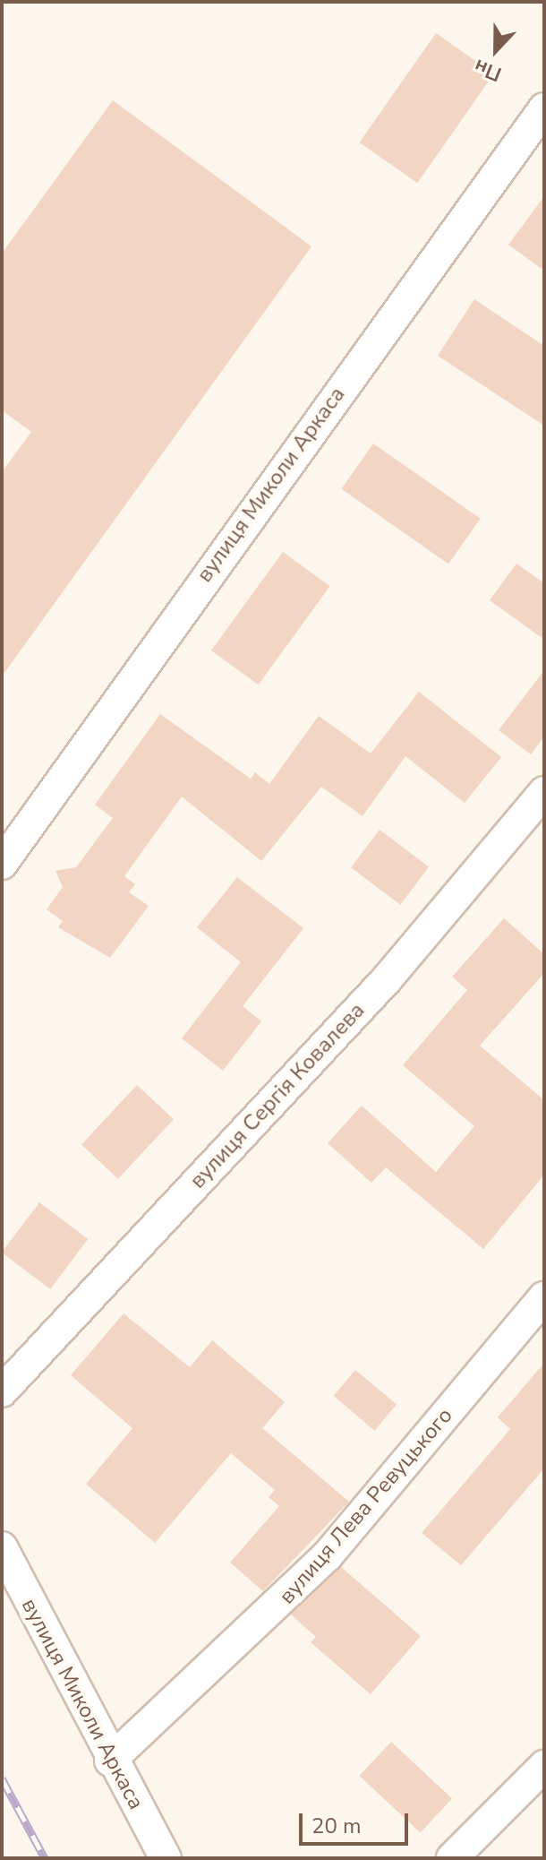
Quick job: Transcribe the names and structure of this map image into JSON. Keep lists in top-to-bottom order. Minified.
{"streets":{"street":["вулиця Миколи Аркаса","вулиця Сергія Ковалева","вулиця Лева Ревуцького"]},"crossings":[["вулиця Миколи Аркаса","вулиця Лева Ревуцького"]],"scale_bar":"20 m","north":"bottom"}
